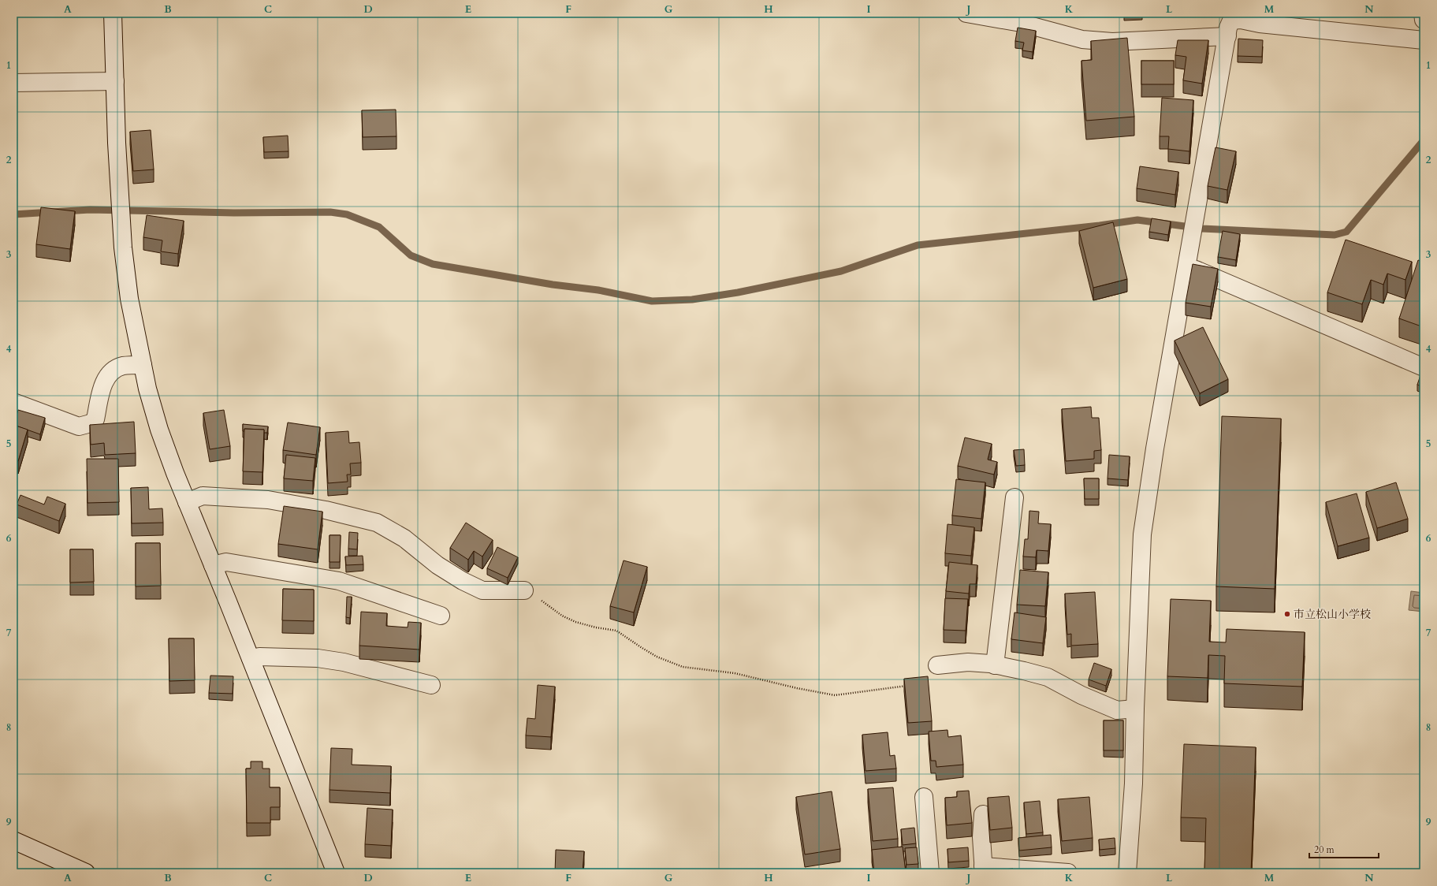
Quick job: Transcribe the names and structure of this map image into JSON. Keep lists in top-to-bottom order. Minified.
{"places":["市立松山小学校"],"scale_bar":"20 m","grid":{"columns":["A","B","C","D","E","F","G","H","I","J","K","L","M","N"],"rows":["1","2","3","4","5","6","7","8","9"]}}
